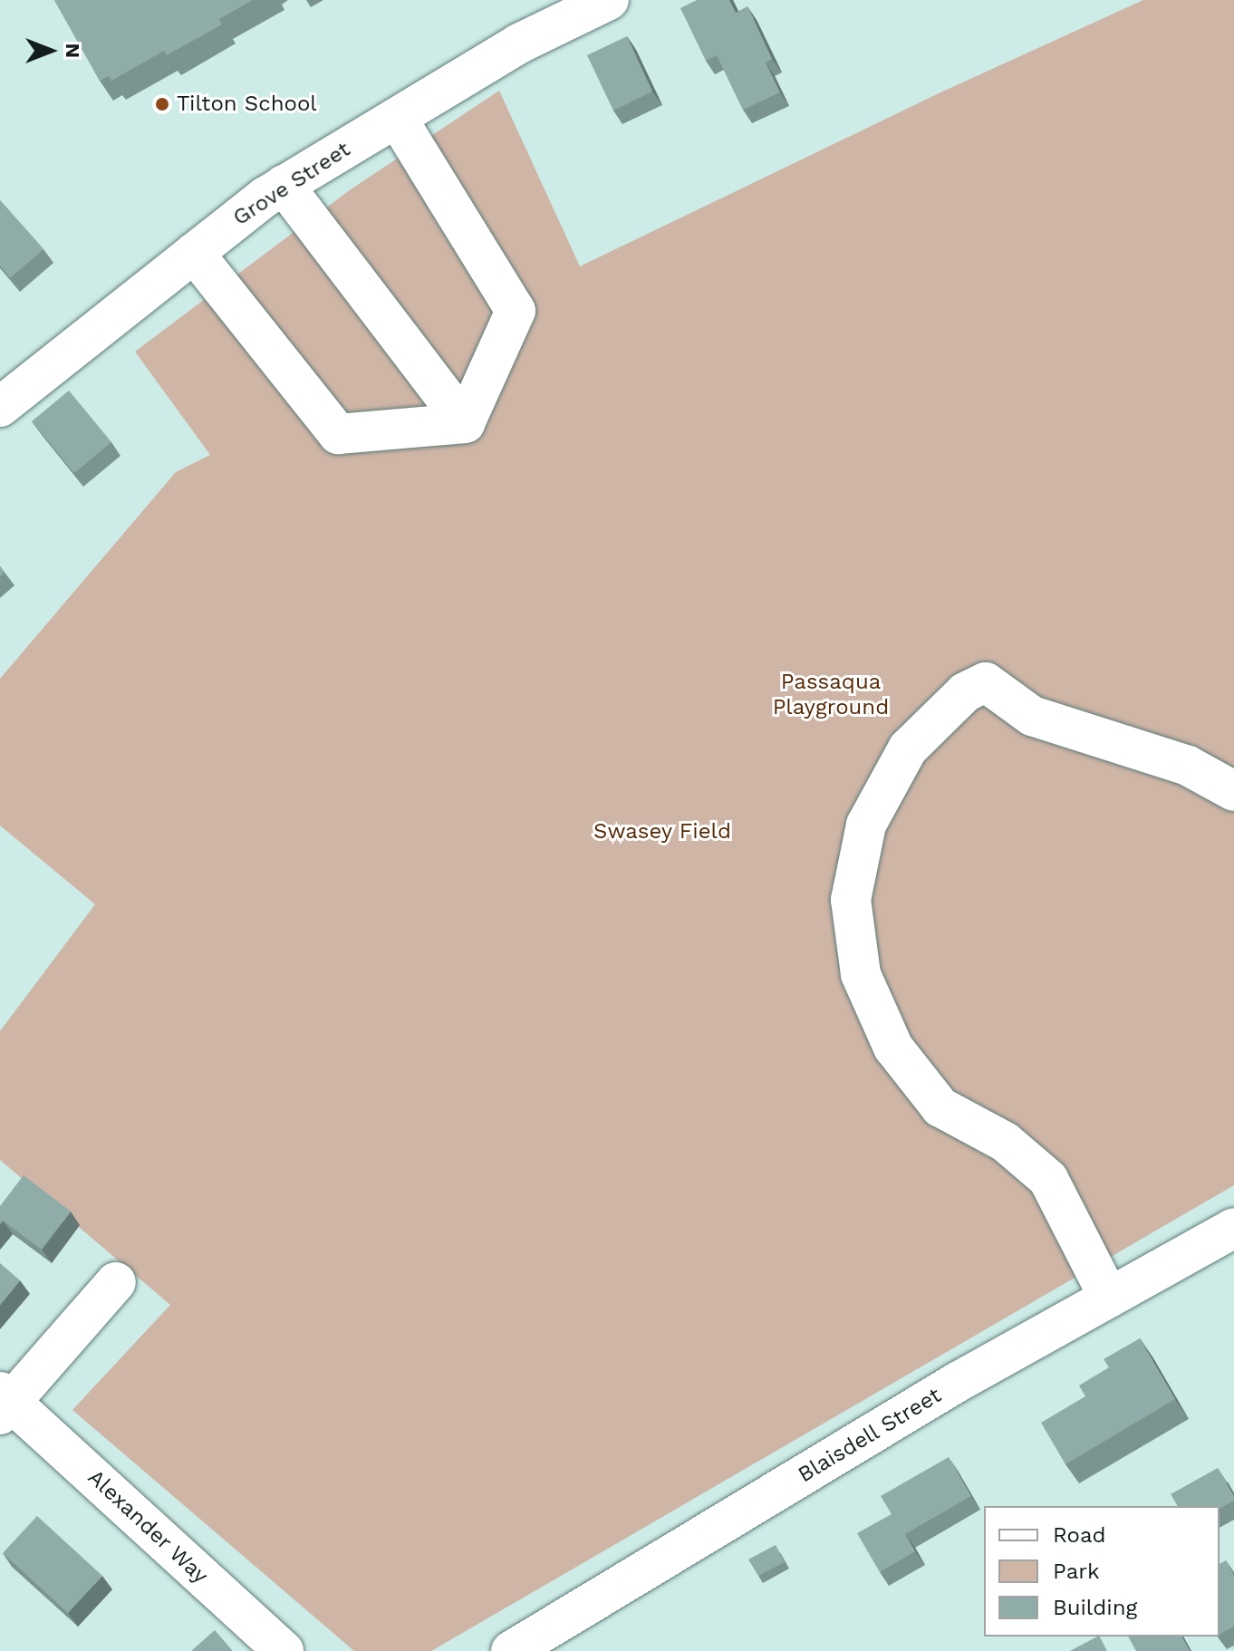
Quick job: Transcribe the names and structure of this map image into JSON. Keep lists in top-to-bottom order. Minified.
{"streets":{"street":["Grove Street","Blaisdell Street","Alexander Way"]},"parks":["Passaqua Playground","Swasey Field"],"places":["Tilton School"],"legend":["Road","Park","Building"],"north":"right"}
